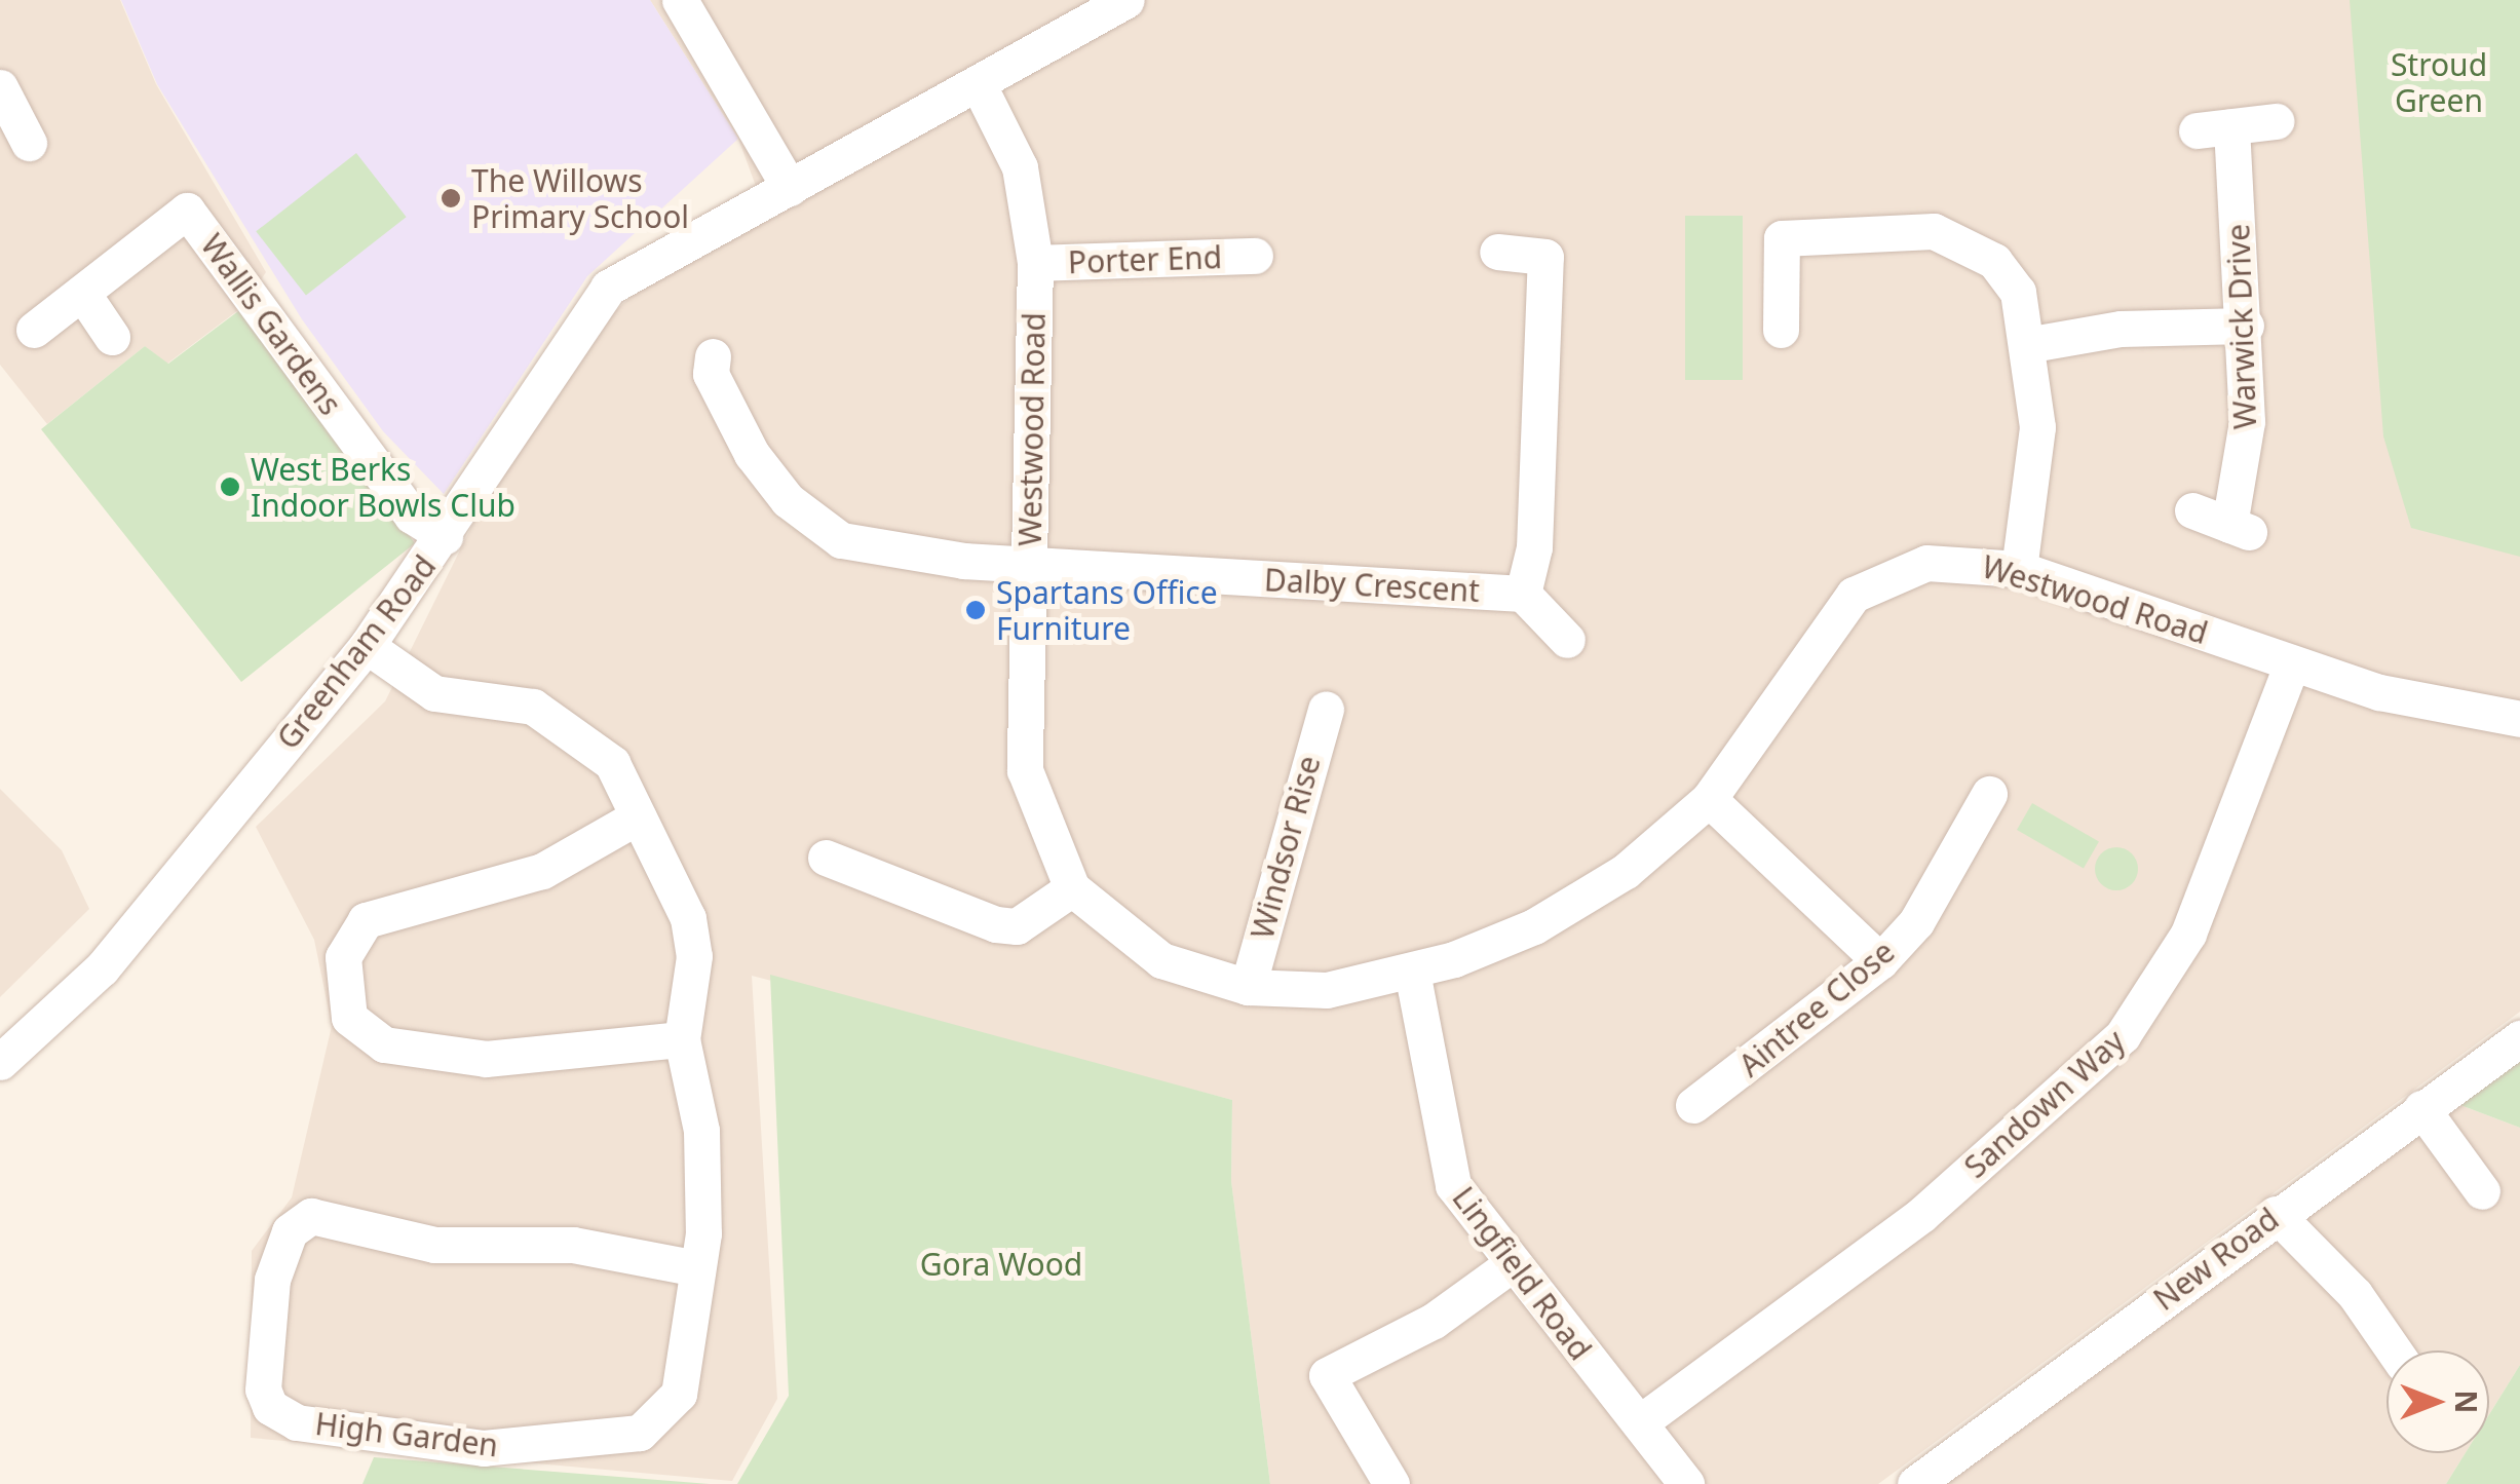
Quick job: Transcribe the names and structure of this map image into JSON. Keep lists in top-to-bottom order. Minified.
{"streets":{"street":["Porter End","Wallis Gardens","Warwick Drive","Westwood Road","Dalby Crescent","Greenham Road","Windsor Rise","Aintree Close","Sandown Way","New Road","Lingfield Road","High Garden"]},"crossings":[["Porter End","Westwood Road"],["Wallis Gardens","Greenham Road"],["Westwood Road","Dalby Crescent"],["Westwood Road","Greenham Road"],["Westwood Road","Windsor Rise"],["Westwood Road","Sandown Way"],["Westwood Road","Lingfield Road"],["Sandown Way","Lingfield Road"]],"parks":["Stroud Green","Gora Wood"],"places":["The Willows Primary School","West Berks Indoor Bowls Club","Spartans Office Furniture"],"north":"right"}
